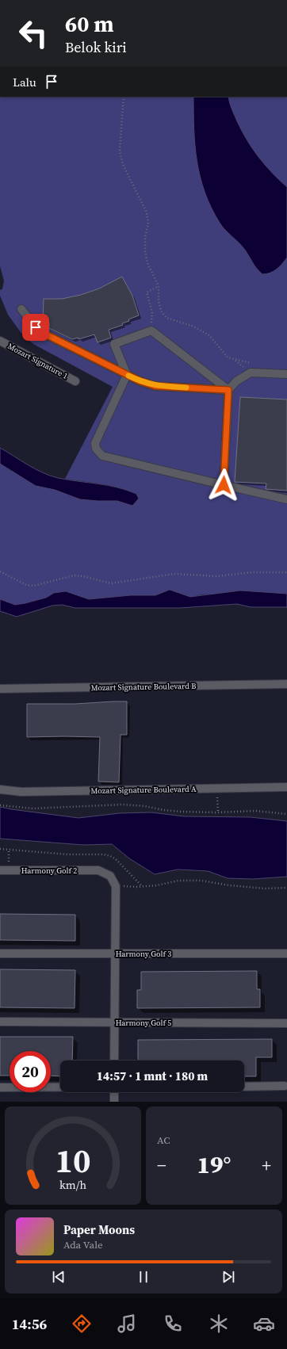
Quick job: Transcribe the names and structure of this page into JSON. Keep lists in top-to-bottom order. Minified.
{"streets":{"street":["Mozart Signature 1","Mozart Signature Boulevard B","Mozart Signature Boulevard A","Harmony Golf 2","Harmony Golf 3","Harmony Golf 5"]},"page":{"turn":["60 m","Belok kiri"],"then":"Lalu","limit":"20","trip":"14:57 · 1 mnt · 180 m","tile":"AC","heat":["−","19°","+"],"song":["Paper Moons","Ada Vale"],"tabs":"14:56","gauge":["10","km/h"]}}
